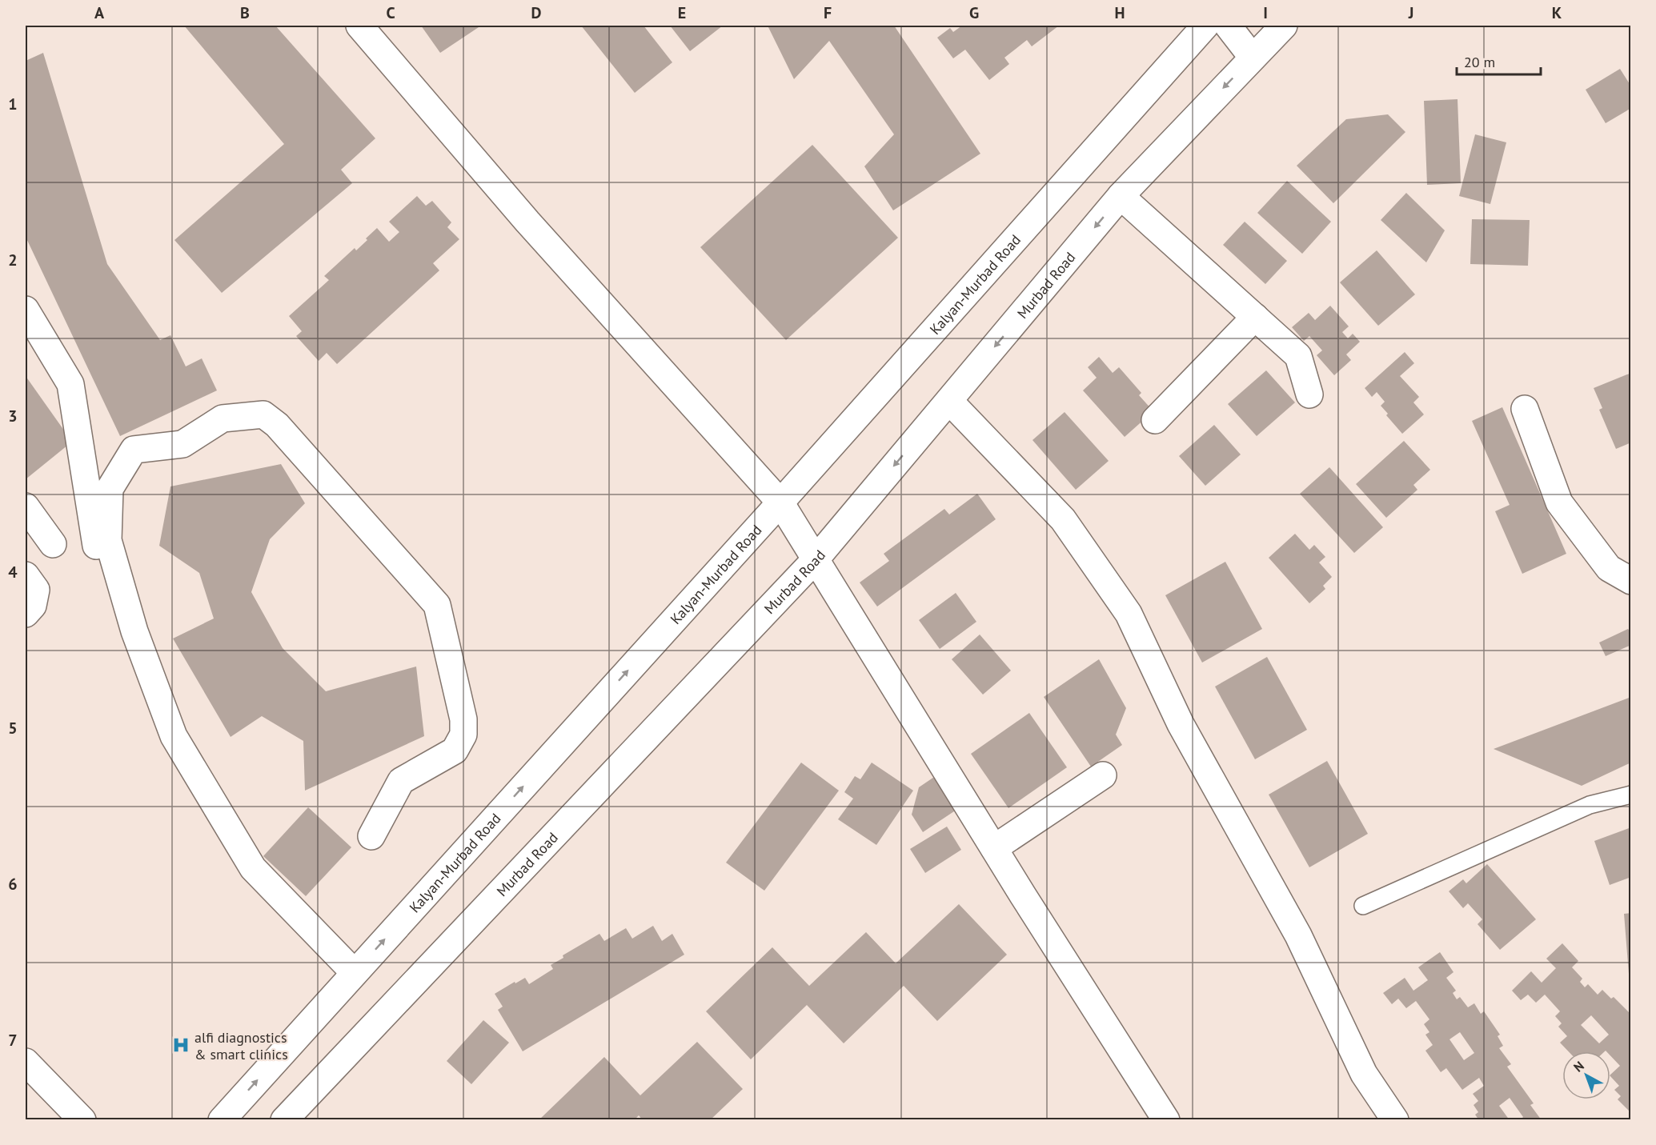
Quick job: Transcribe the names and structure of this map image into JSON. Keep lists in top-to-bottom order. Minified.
{"streets":{"main road":["Kalyan-Murbad Road","Murbad Road"]},"one_way":["Kalyan-Murbad Road","Murbad Road"],"places":{"hospital":["alfi diagnostics & smart clinics"]},"scale_bar":"20 m","north":"top left","grid":{"columns":["A","B","C","D","E","F","G","H","I","J","K"],"rows":["1","2","3","4","5","6","7"]}}
